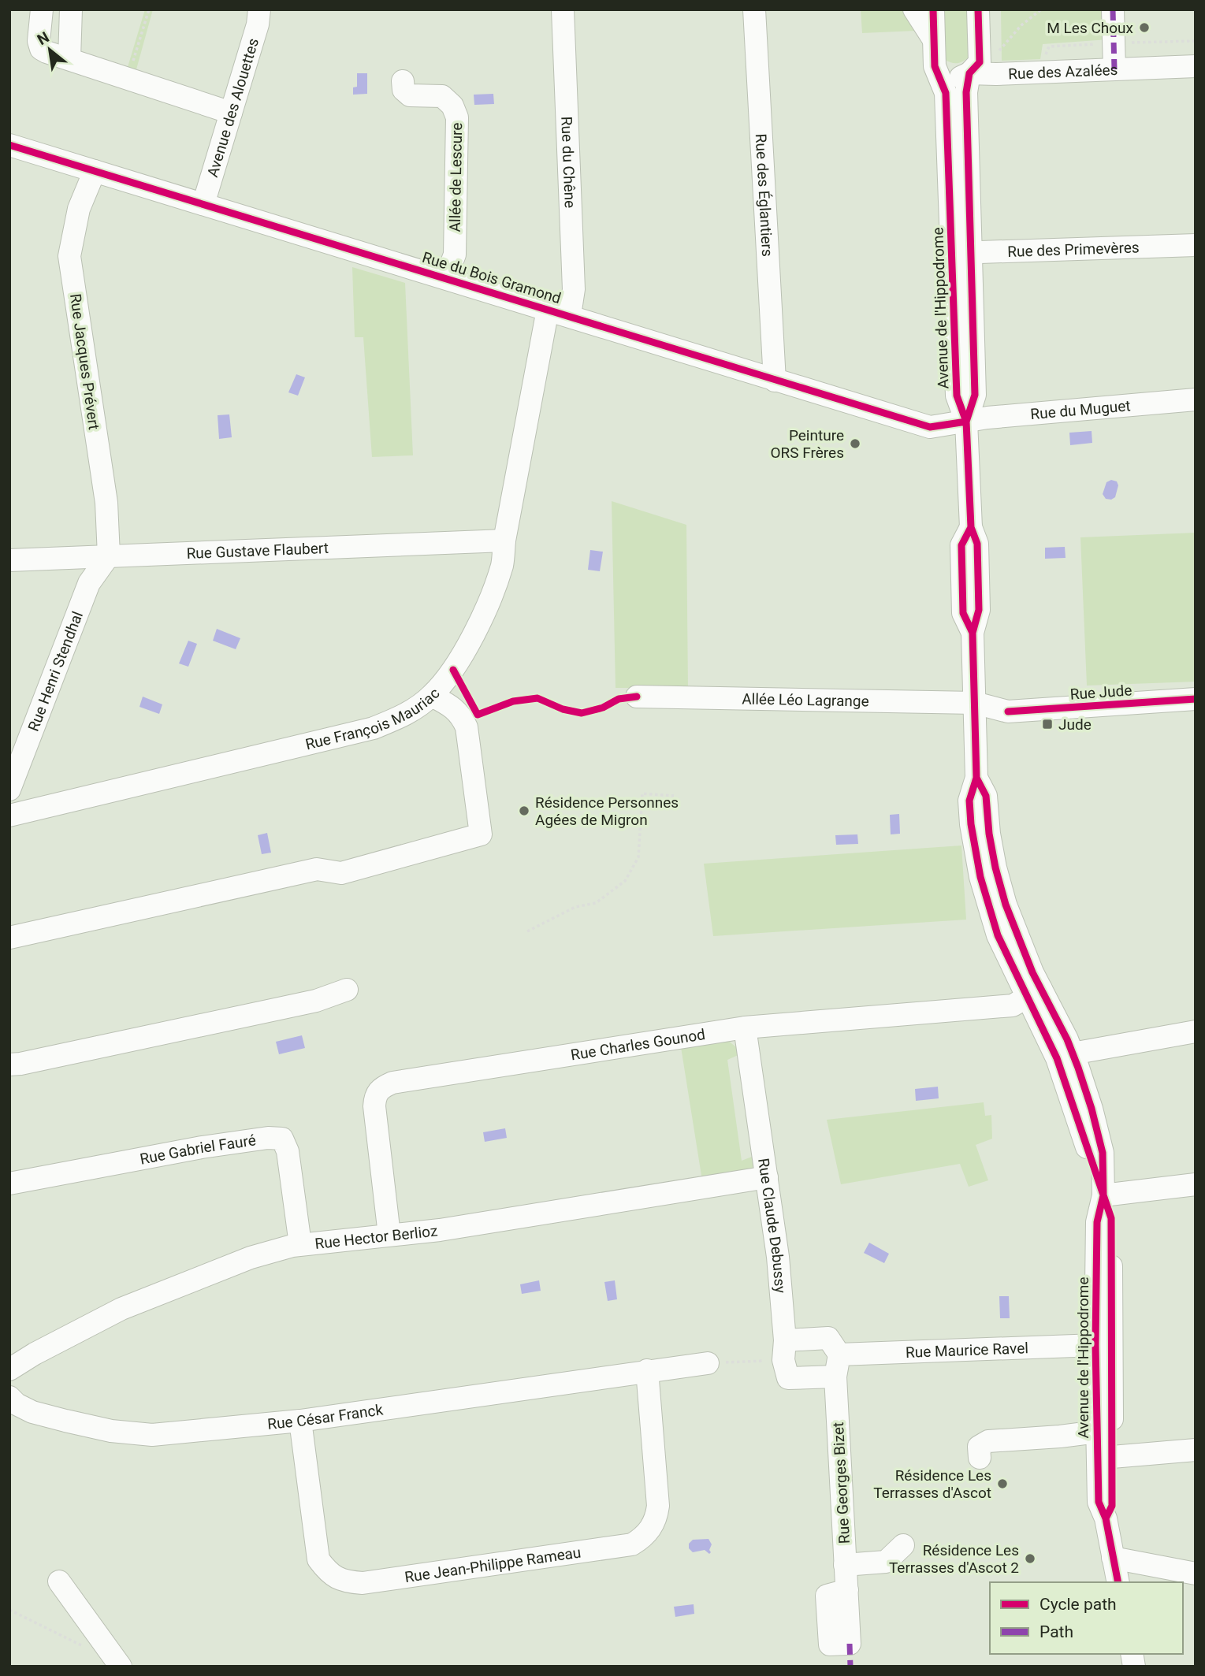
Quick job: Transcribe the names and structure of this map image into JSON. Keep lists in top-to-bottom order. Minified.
{"streets":{"street":["Rue des Azalées","Avenue des Alouettes","Rue du Chêne","Allée de Lescure","Rue des Églantiers","Rue des Primevères","Rue du Bois Gramond","Avenue de l'Hippodrome","Rue Jacques Prévert","Rue du Muguet","Rue Gustave Flaubert","Rue Henri Stendhal","Rue Jude","Allée Léo Lagrange","Rue François Mauriac","Rue Charles Gounod","Rue Gabriel Fauré","Rue Claude Debussy","Rue Hector Berlioz","Rue Maurice Ravel","Rue César Franck","Rue Georges Bizet","Rue Jean-Philippe Rameau"]},"crossings":[["Rue des Azalées","Avenue de l'Hippodrome"],["Avenue des Alouettes","Rue du Bois Gramond"],["Rue du Chêne","Rue du Bois Gramond"],["Allée de Lescure","Rue du Bois Gramond"],["Rue des Églantiers","Rue du Bois Gramond"],["Rue des Primevères","Avenue de l'Hippodrome"],["Rue du Bois Gramond","Avenue de l'Hippodrome"],["Rue du Bois Gramond","Rue Jacques Prévert"],["Rue du Bois Gramond","Rue du Muguet"],["Rue du Bois Gramond","Rue François Mauriac"],["Avenue de l'Hippodrome","Rue du Muguet"],["Avenue de l'Hippodrome","Rue Jude"],["Avenue de l'Hippodrome","Allée Léo Lagrange"],["Avenue de l'Hippodrome","Rue Charles Gounod"],["Avenue de l'Hippodrome","Rue Maurice Ravel"],["Rue Jacques Prévert","Rue Gustave Flaubert"],["Rue Jacques Prévert","Rue Henri Stendhal"],["Rue Gustave Flaubert","Rue Henri Stendhal"],["Rue Gustave Flaubert","Rue François Mauriac"],["Rue Jude","Allée Léo Lagrange"],["Rue Charles Gounod","Rue Claude Debussy"],["Rue Charles Gounod","Rue Hector Berlioz"],["Rue Gabriel Fauré","Rue Hector Berlioz"],["Rue Claude Debussy","Rue Hector Berlioz"],["Rue César Franck","Rue Jean-Philippe Rameau"]],"places":{"other":["M Les Choux","Peinture ORS Frères","Résidence Personnes Agées de Migron","Résidence Les Terrasses d'Ascot","Résidence Les Terrasses d'Ascot 2"],"transit":["Jude"]},"legend":["Cycle path","Path"],"north":"top left"}
